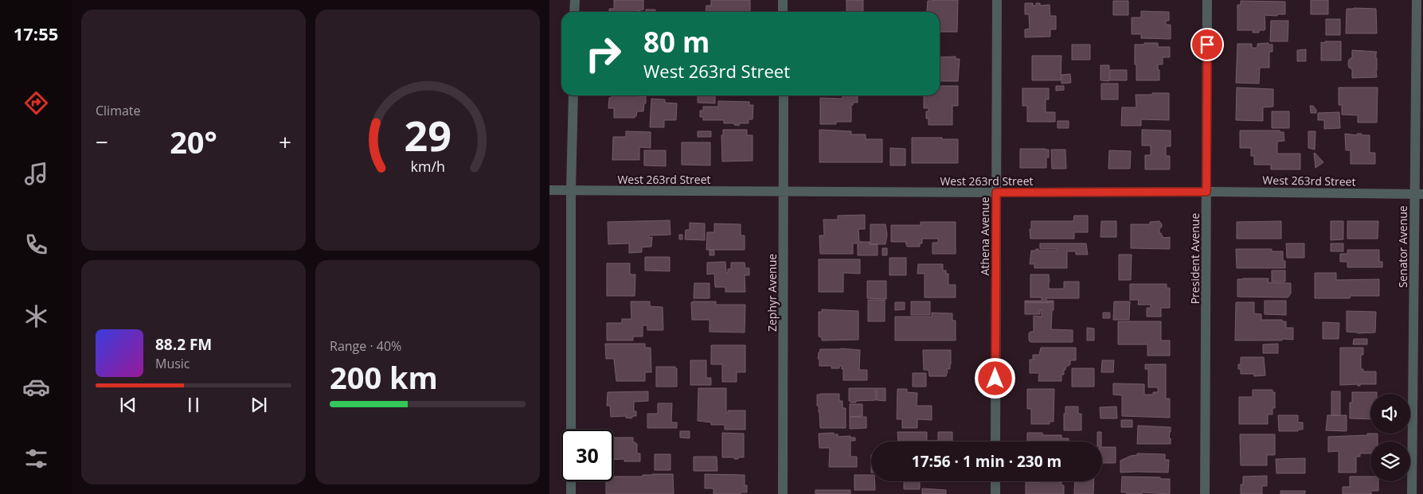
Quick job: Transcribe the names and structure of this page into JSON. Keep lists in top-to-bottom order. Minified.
{"streets":{"street":["West 263rd Street","Athena Avenue","Senator Avenue","President Avenue","Zephyr Avenue"]},"crossings":[["West 263rd Street","Athena Avenue"],["West 263rd Street","Senator Avenue"],["West 263rd Street","President Avenue"],["West 263rd Street","Zephyr Avenue"]],"page":{"tabs":"17:55","tile":["Climate",["Range · 40%","200 km"]],"turn":["80 m","West 263rd Street"],"heat":["−","20°","+"],"song":["88.2 FM","Music"],"limit":"30","trip":"17:56 · 1 min · 230 m","gauge":["29","km/h"]}}
